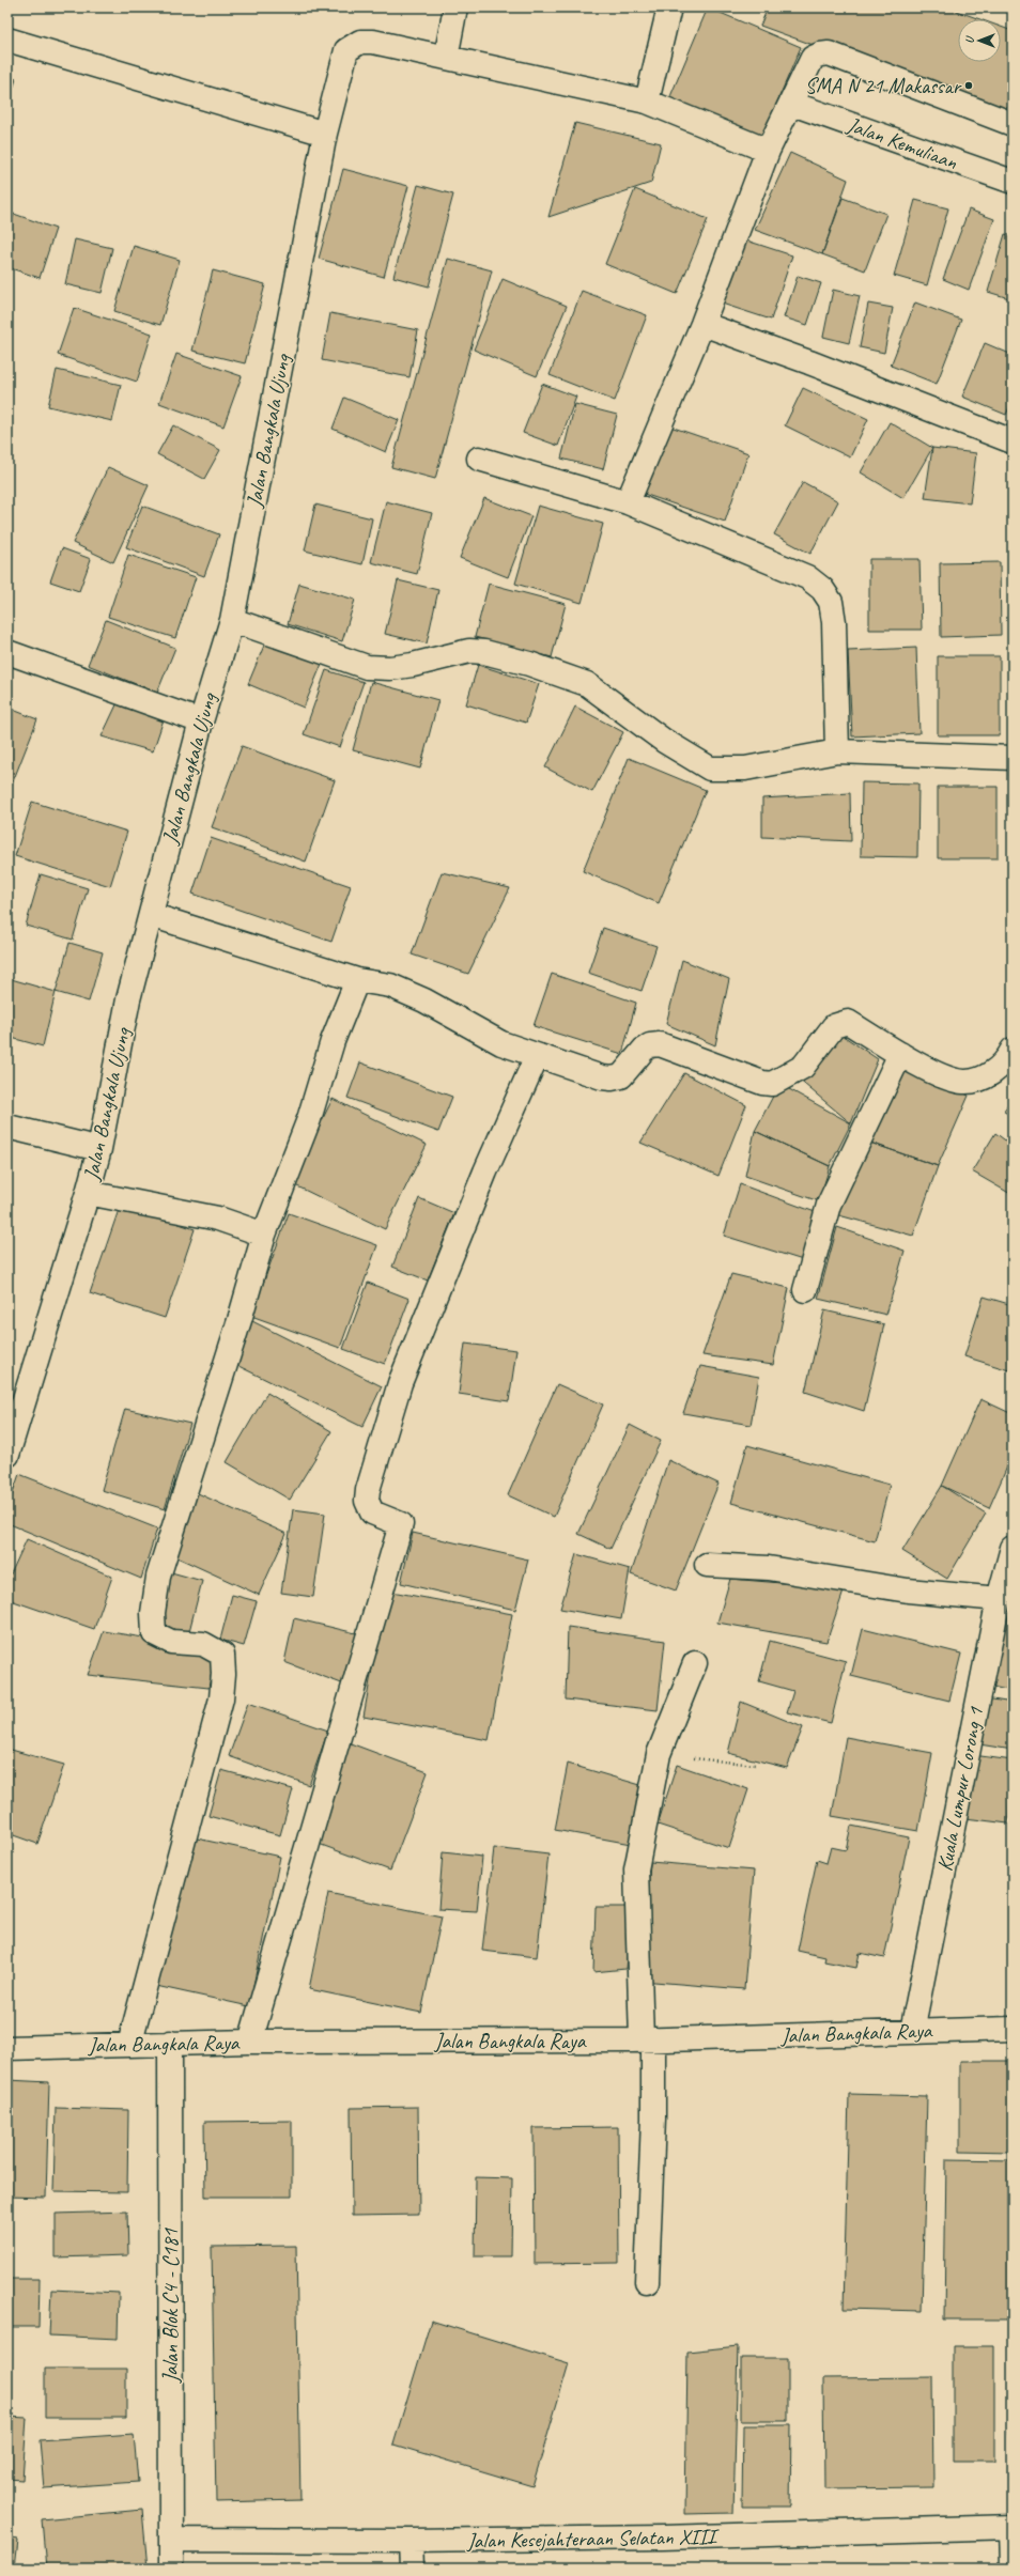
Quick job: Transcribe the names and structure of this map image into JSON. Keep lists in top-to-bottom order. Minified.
{"streets":{"street":["Jalan Kemuliaan","Jalan Bangkala Ujung","Kuala Lumpur Lorong 1","Jalan Bangkala Raya","Jalan Blok C4 - C181","Jalan Kesejahteraan Selatan XIII"]},"crossings":[["Kuala Lumpur Lorong 1","Jalan Bangkala Raya"],["Jalan Bangkala Raya","Jalan Blok C4 - C181"],["Jalan Blok C4 - C181","Jalan Kesejahteraan Selatan XIII"]],"places":["SMA N 21 Makassar"],"north":"left"}
